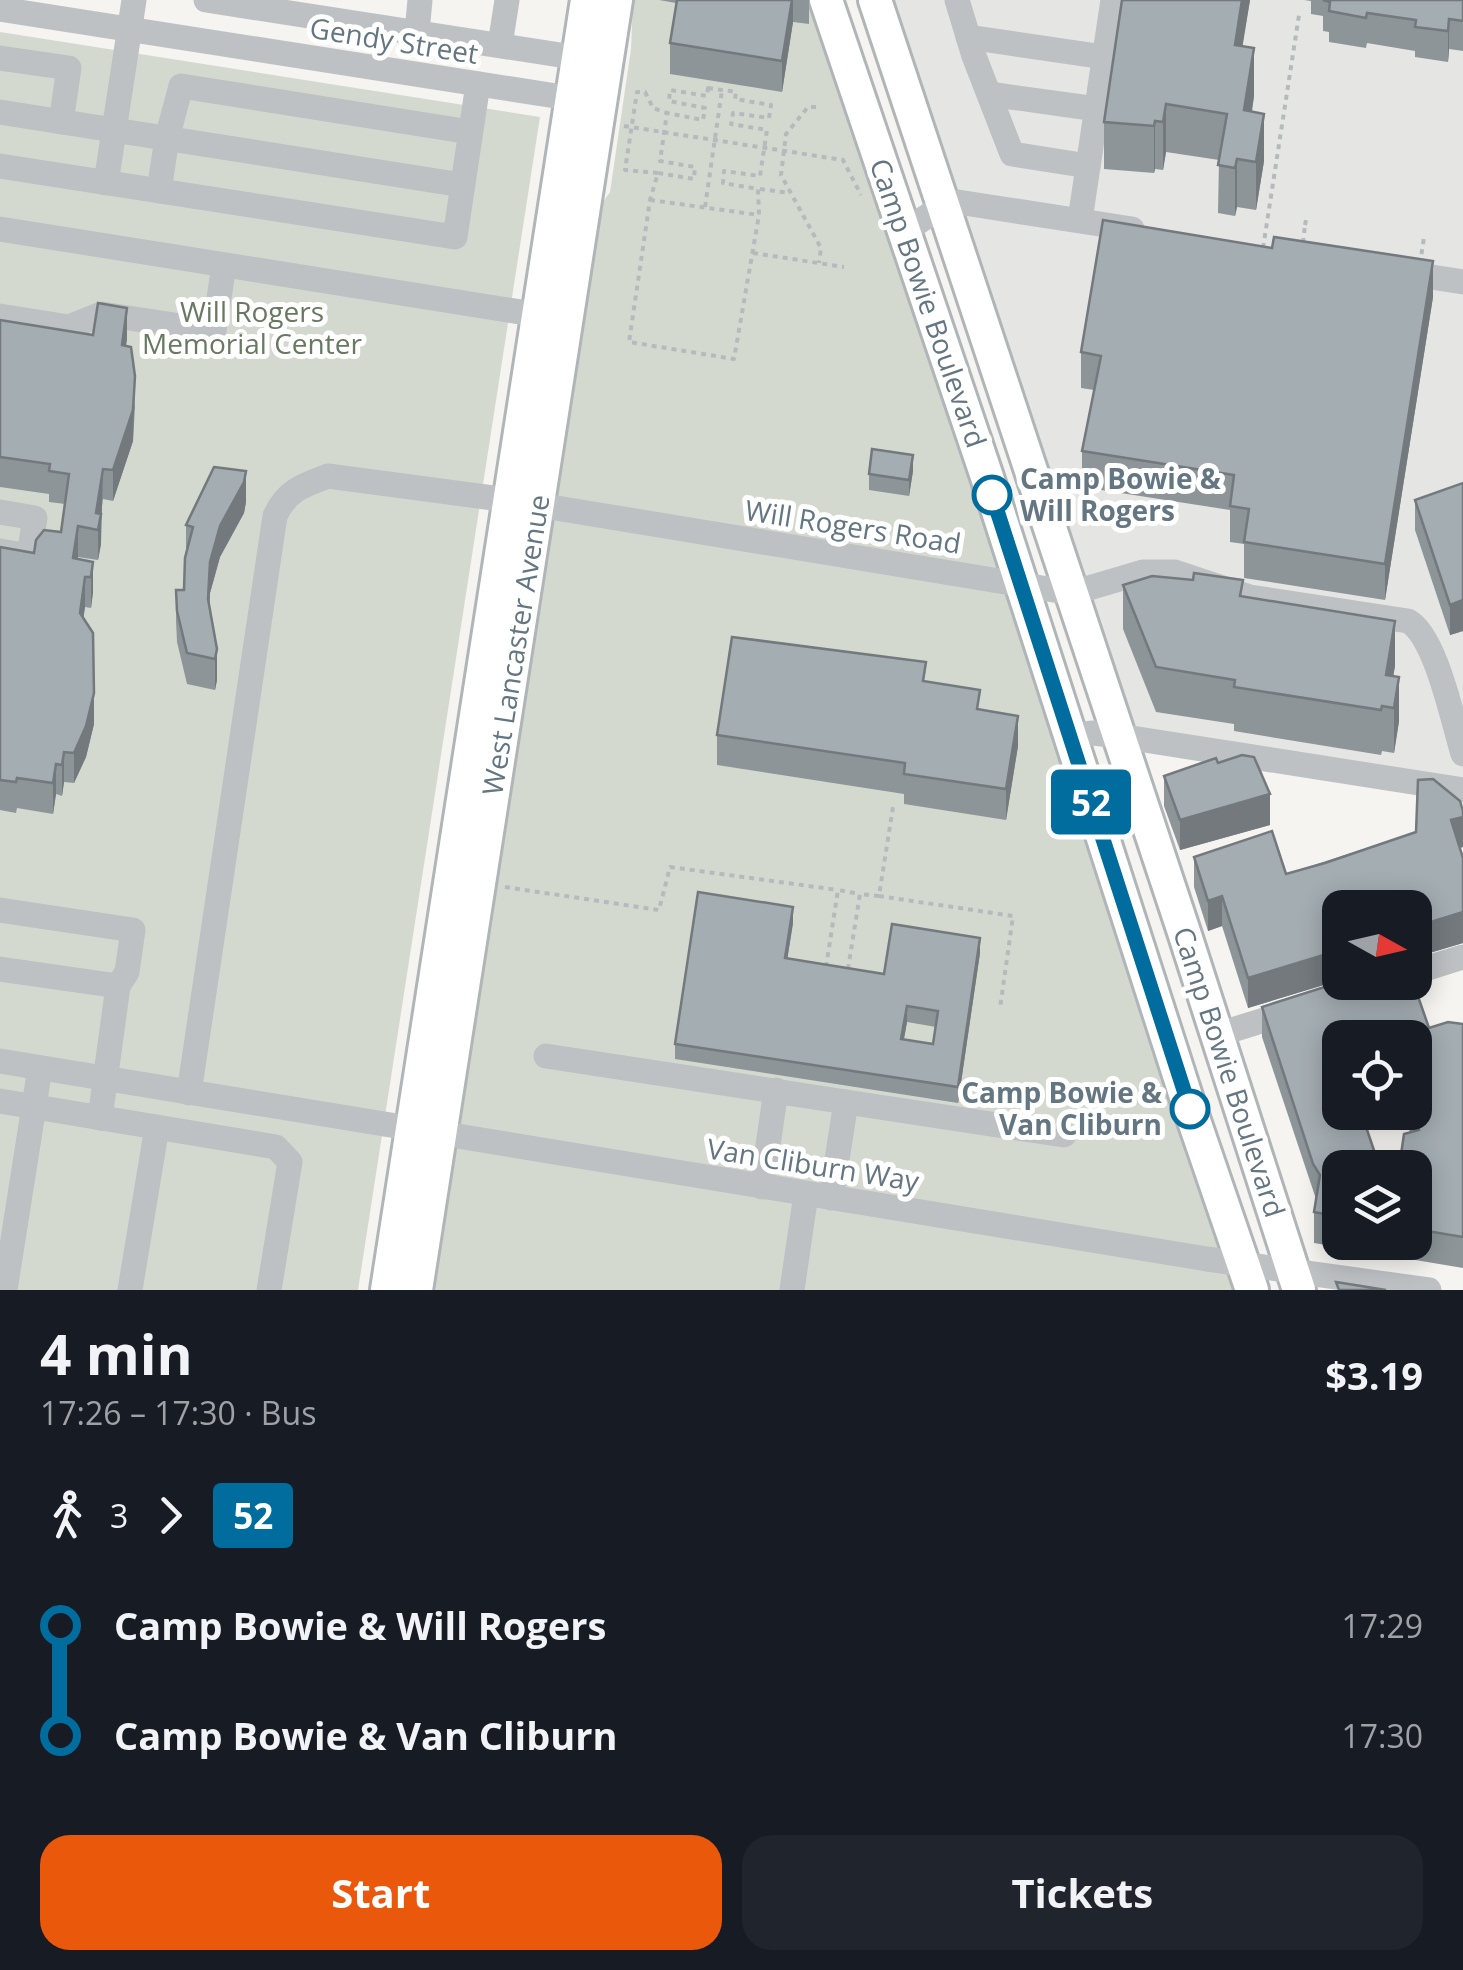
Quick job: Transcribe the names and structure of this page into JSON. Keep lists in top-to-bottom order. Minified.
{"streets":{"main road":["Camp Bowie Boulevard","West Lancaster Avenue"],"street":["Gendy Street","Will Rogers Road","Van Cliburn Way"]},"crossings":[["Gendy Street","West Lancaster Avenue"],["Camp Bowie Boulevard","Will Rogers Road"],["Camp Bowie Boulevard","Van Cliburn Way"],["Will Rogers Road","West Lancaster Avenue"],["Will Rogers Road","Van Cliburn Way"],["West Lancaster Avenue","Van Cliburn Way"]],"parks":["Will Rogers Memorial Center"],"places":["Camp Bowie & Will Rogers","Camp Bowie & Van Cliburn"],"lines":["bus line 52"],"north":"right","page":{"on_map":"52","heading":["4 min","17:26 – 17:30 · Bus","$3.19"],"legs":["3","52"],"list":[{"name":"Camp Bowie & Will Rogers","value":"17:29"},{"name":"Camp Bowie & Van Cliburn","value":"17:30"}],"buttons":["Start","Tickets"]}}
